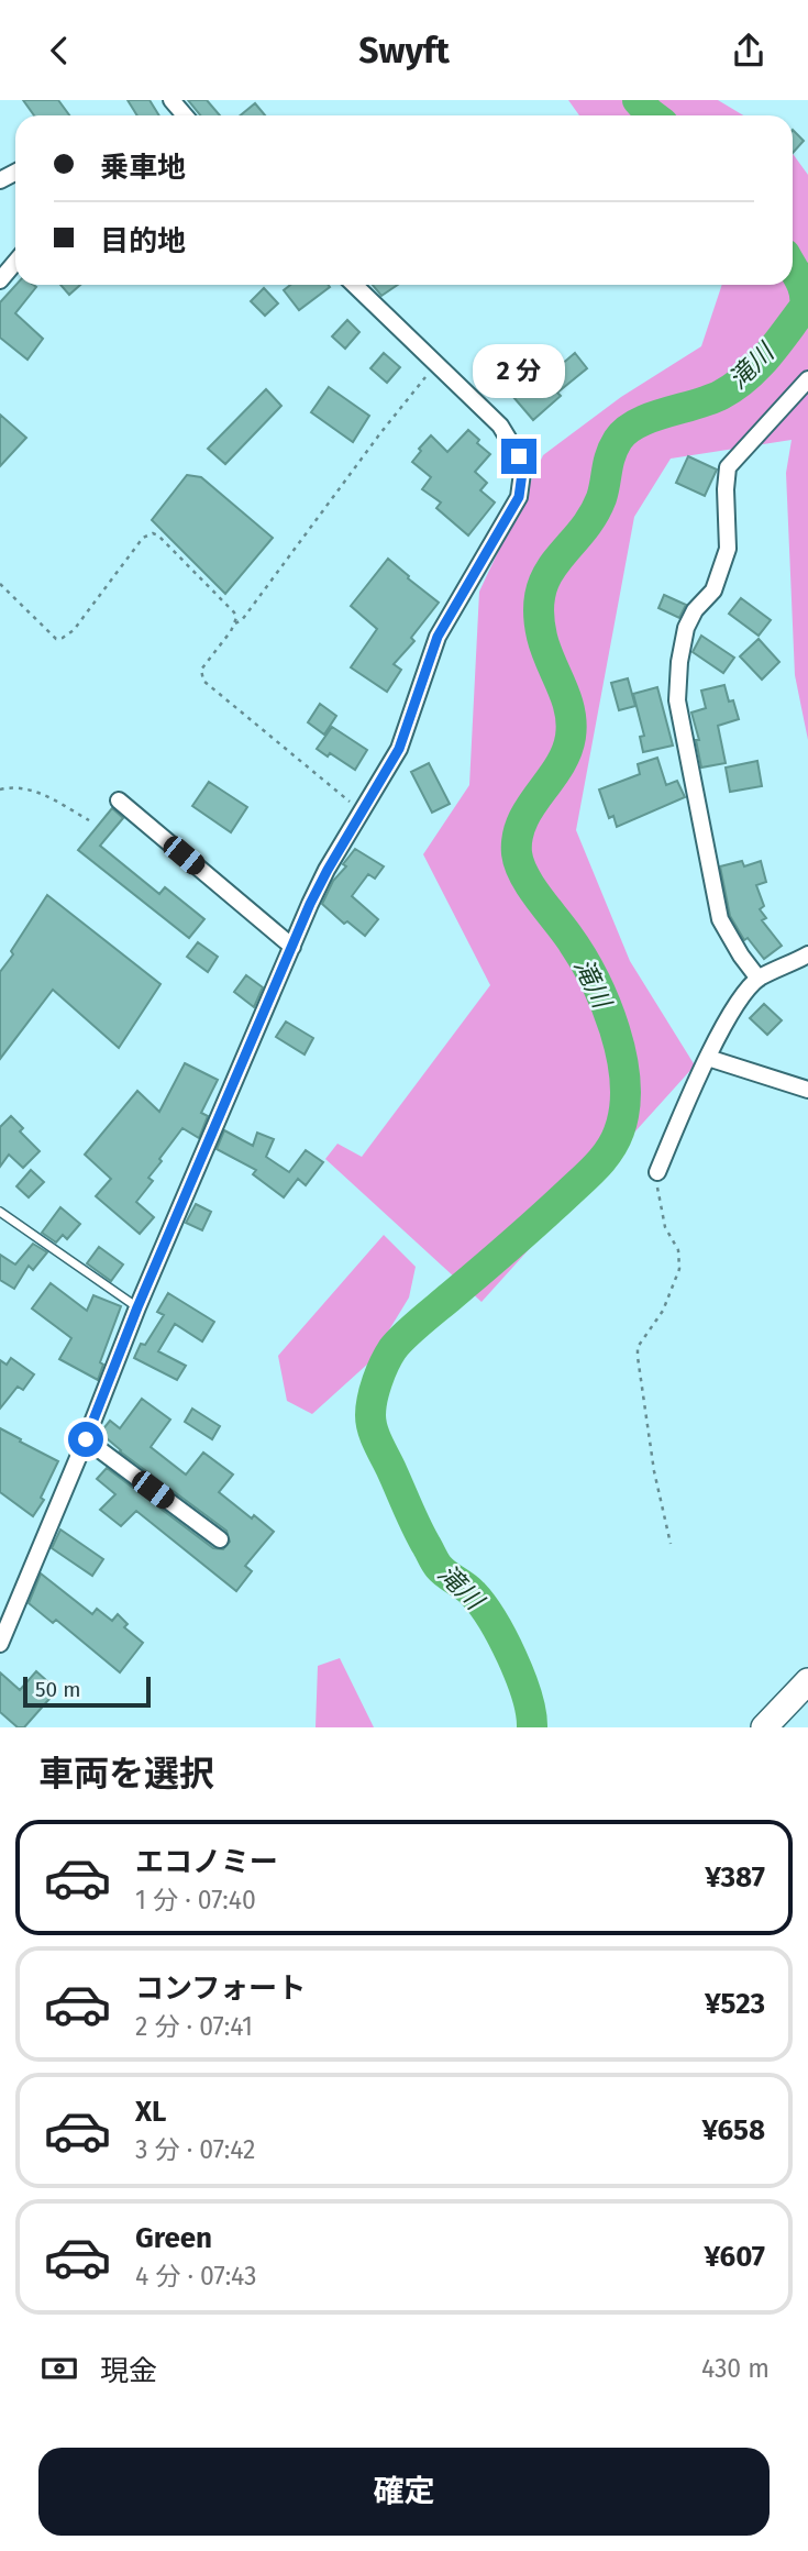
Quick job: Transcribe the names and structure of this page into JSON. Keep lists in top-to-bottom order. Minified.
{"water":["滝川"],"scale_bar":"50 m","page":{"header":"Swyft","banner":["乗車地","目的地"],"bubble":"2 分","scale":"50 m","heading":"車両を選択","list":[{"name":"エコノミー","note":"1 分 · 07:40","value":"¥387"},{"name":"コンフォート","note":"2 分 · 07:41","value":"¥523"},{"name":"XL","note":"3 分 · 07:42","value":"¥658"},{"name":"Green","note":"4 分 · 07:43","value":"¥607"}],"pay":["現金","430 m"],"buttons":"確定"}}
